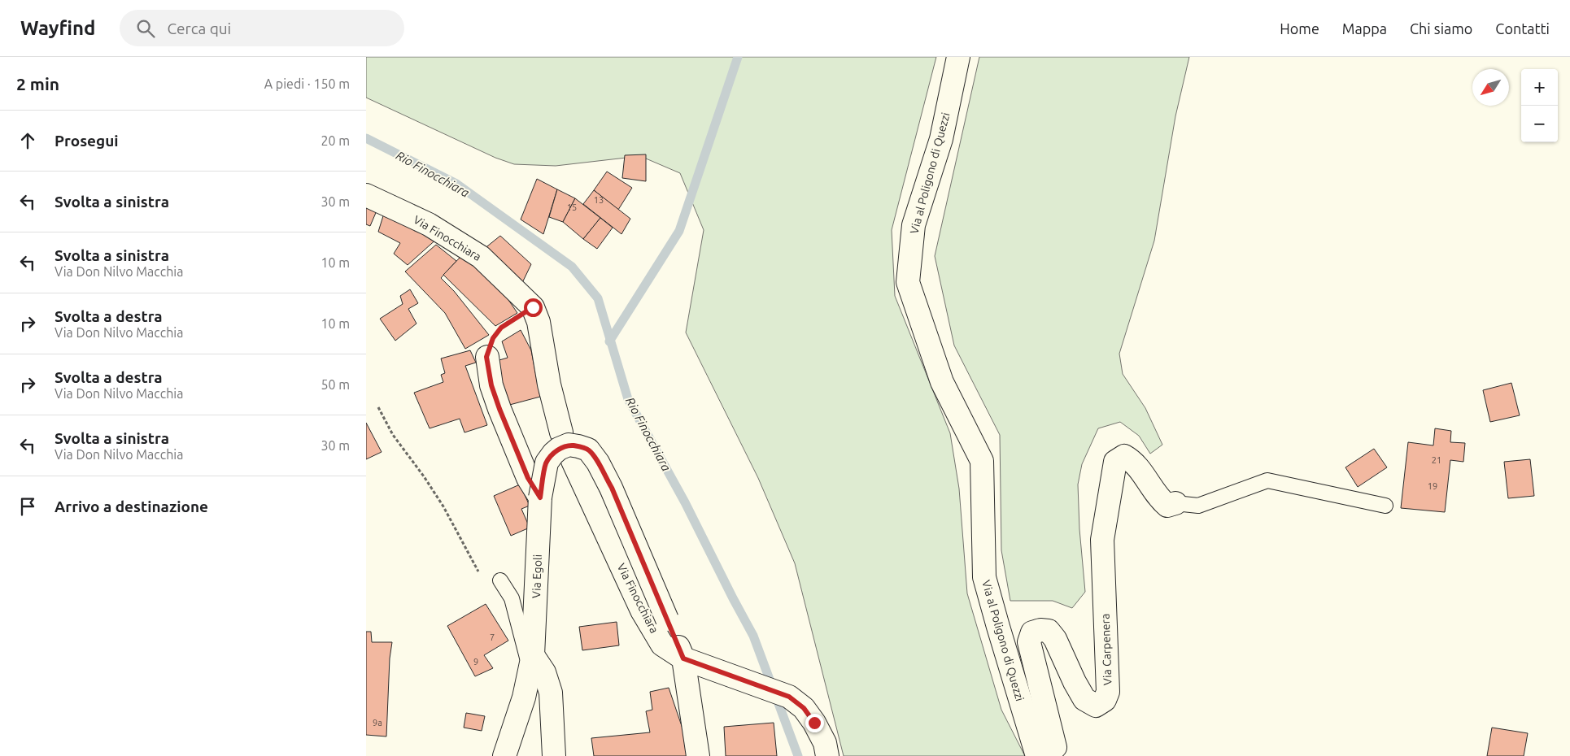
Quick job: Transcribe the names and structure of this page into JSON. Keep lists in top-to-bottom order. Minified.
{"streets":{"street":["Via al Poligono di Quezzi","Via Finocchiara","Via Egoli","Via Carpenera"]},"crossings":[["Via Finocchiara","Via Egoli"]],"water":["Rio Finocchiara"],"house_numbers":["13","15","21","19","7","9","9a"],"north":"bottom left","page":{"header":"Wayfind","search":"Cerca qui","nav":["Home","Mappa","Chi siamo","Contatti"],"heading":["2 min","A piedi · 150 m"],"map_buttons":["+","−"],"list":[["Prosegui","20 m"],["Svolta a sinistra","30 m"],["Svolta a sinistra","Via Don Nilvo Macchia","10 m"],["Svolta a destra","Via Don Nilvo Macchia","10 m"],["Svolta a destra","Via Don Nilvo Macchia","50 m"],["Svolta a sinistra","Via Don Nilvo Macchia","30 m"],"Arrivo a destinazione"]}}
